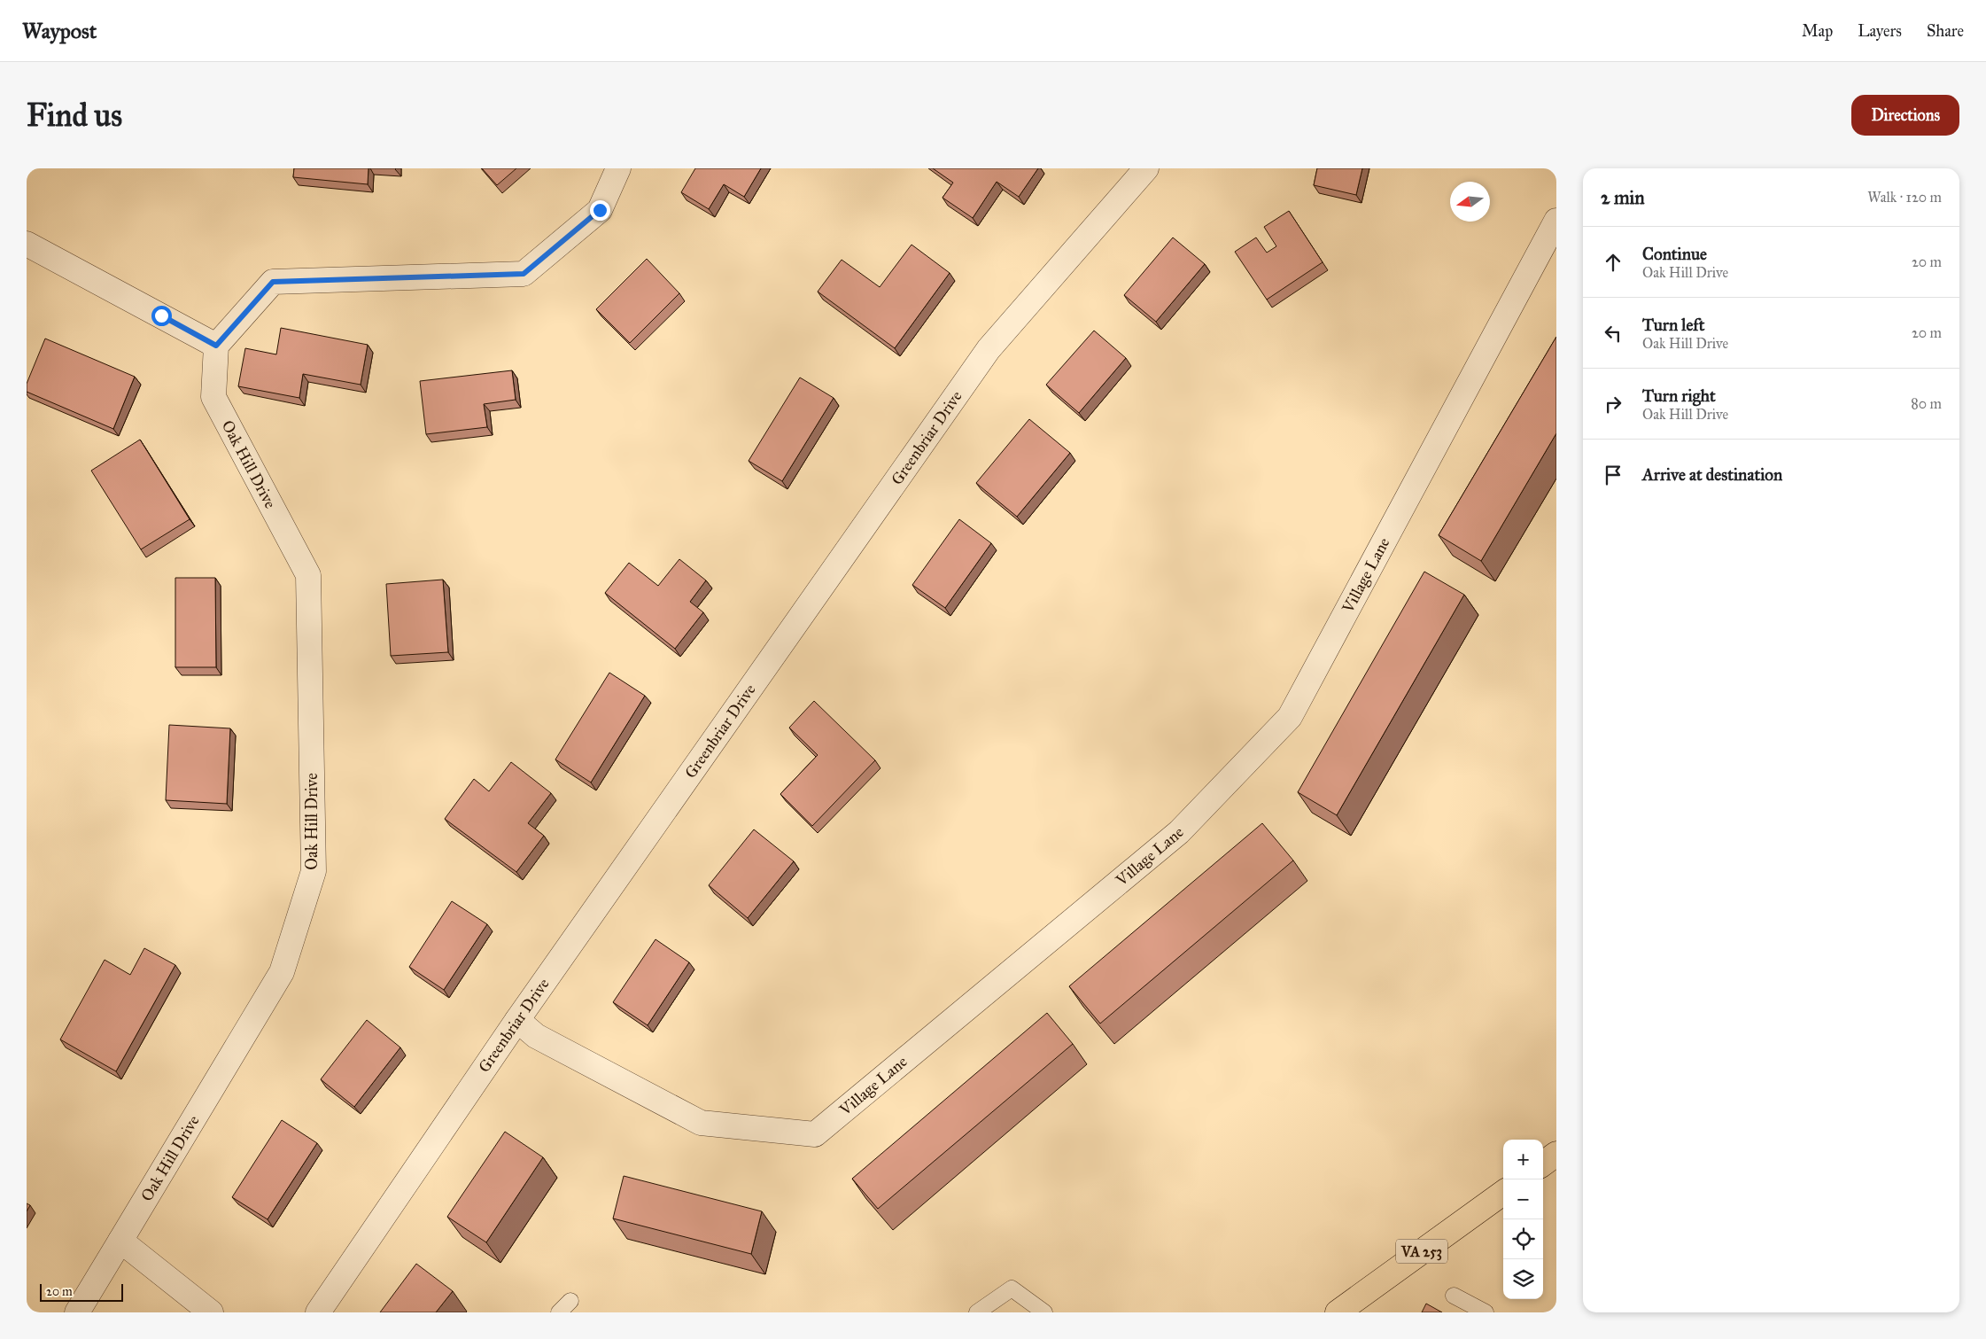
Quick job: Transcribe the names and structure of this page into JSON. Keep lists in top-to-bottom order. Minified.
{"streets":{"main road":["VA 253"],"street":["Greenbriar Drive","Oak Hill Drive","Village Lane"]},"crossings":[["Greenbriar Drive","Village Lane"]],"scale_bar":"20 m","north":"left","page":{"header":"Waypost","nav":["Map","Layers","Share"],"buttons":"Directions","title":"Find us","heading":["2 min","Walk · 120 m"],"list":[["Continue","Oak Hill Drive","20 m"],["Turn left","Oak Hill Drive","20 m"],["Turn right","Oak Hill Drive","80 m"],"Arrive at destination"],"map_buttons":["+","−"],"scale":"20 m"}}
